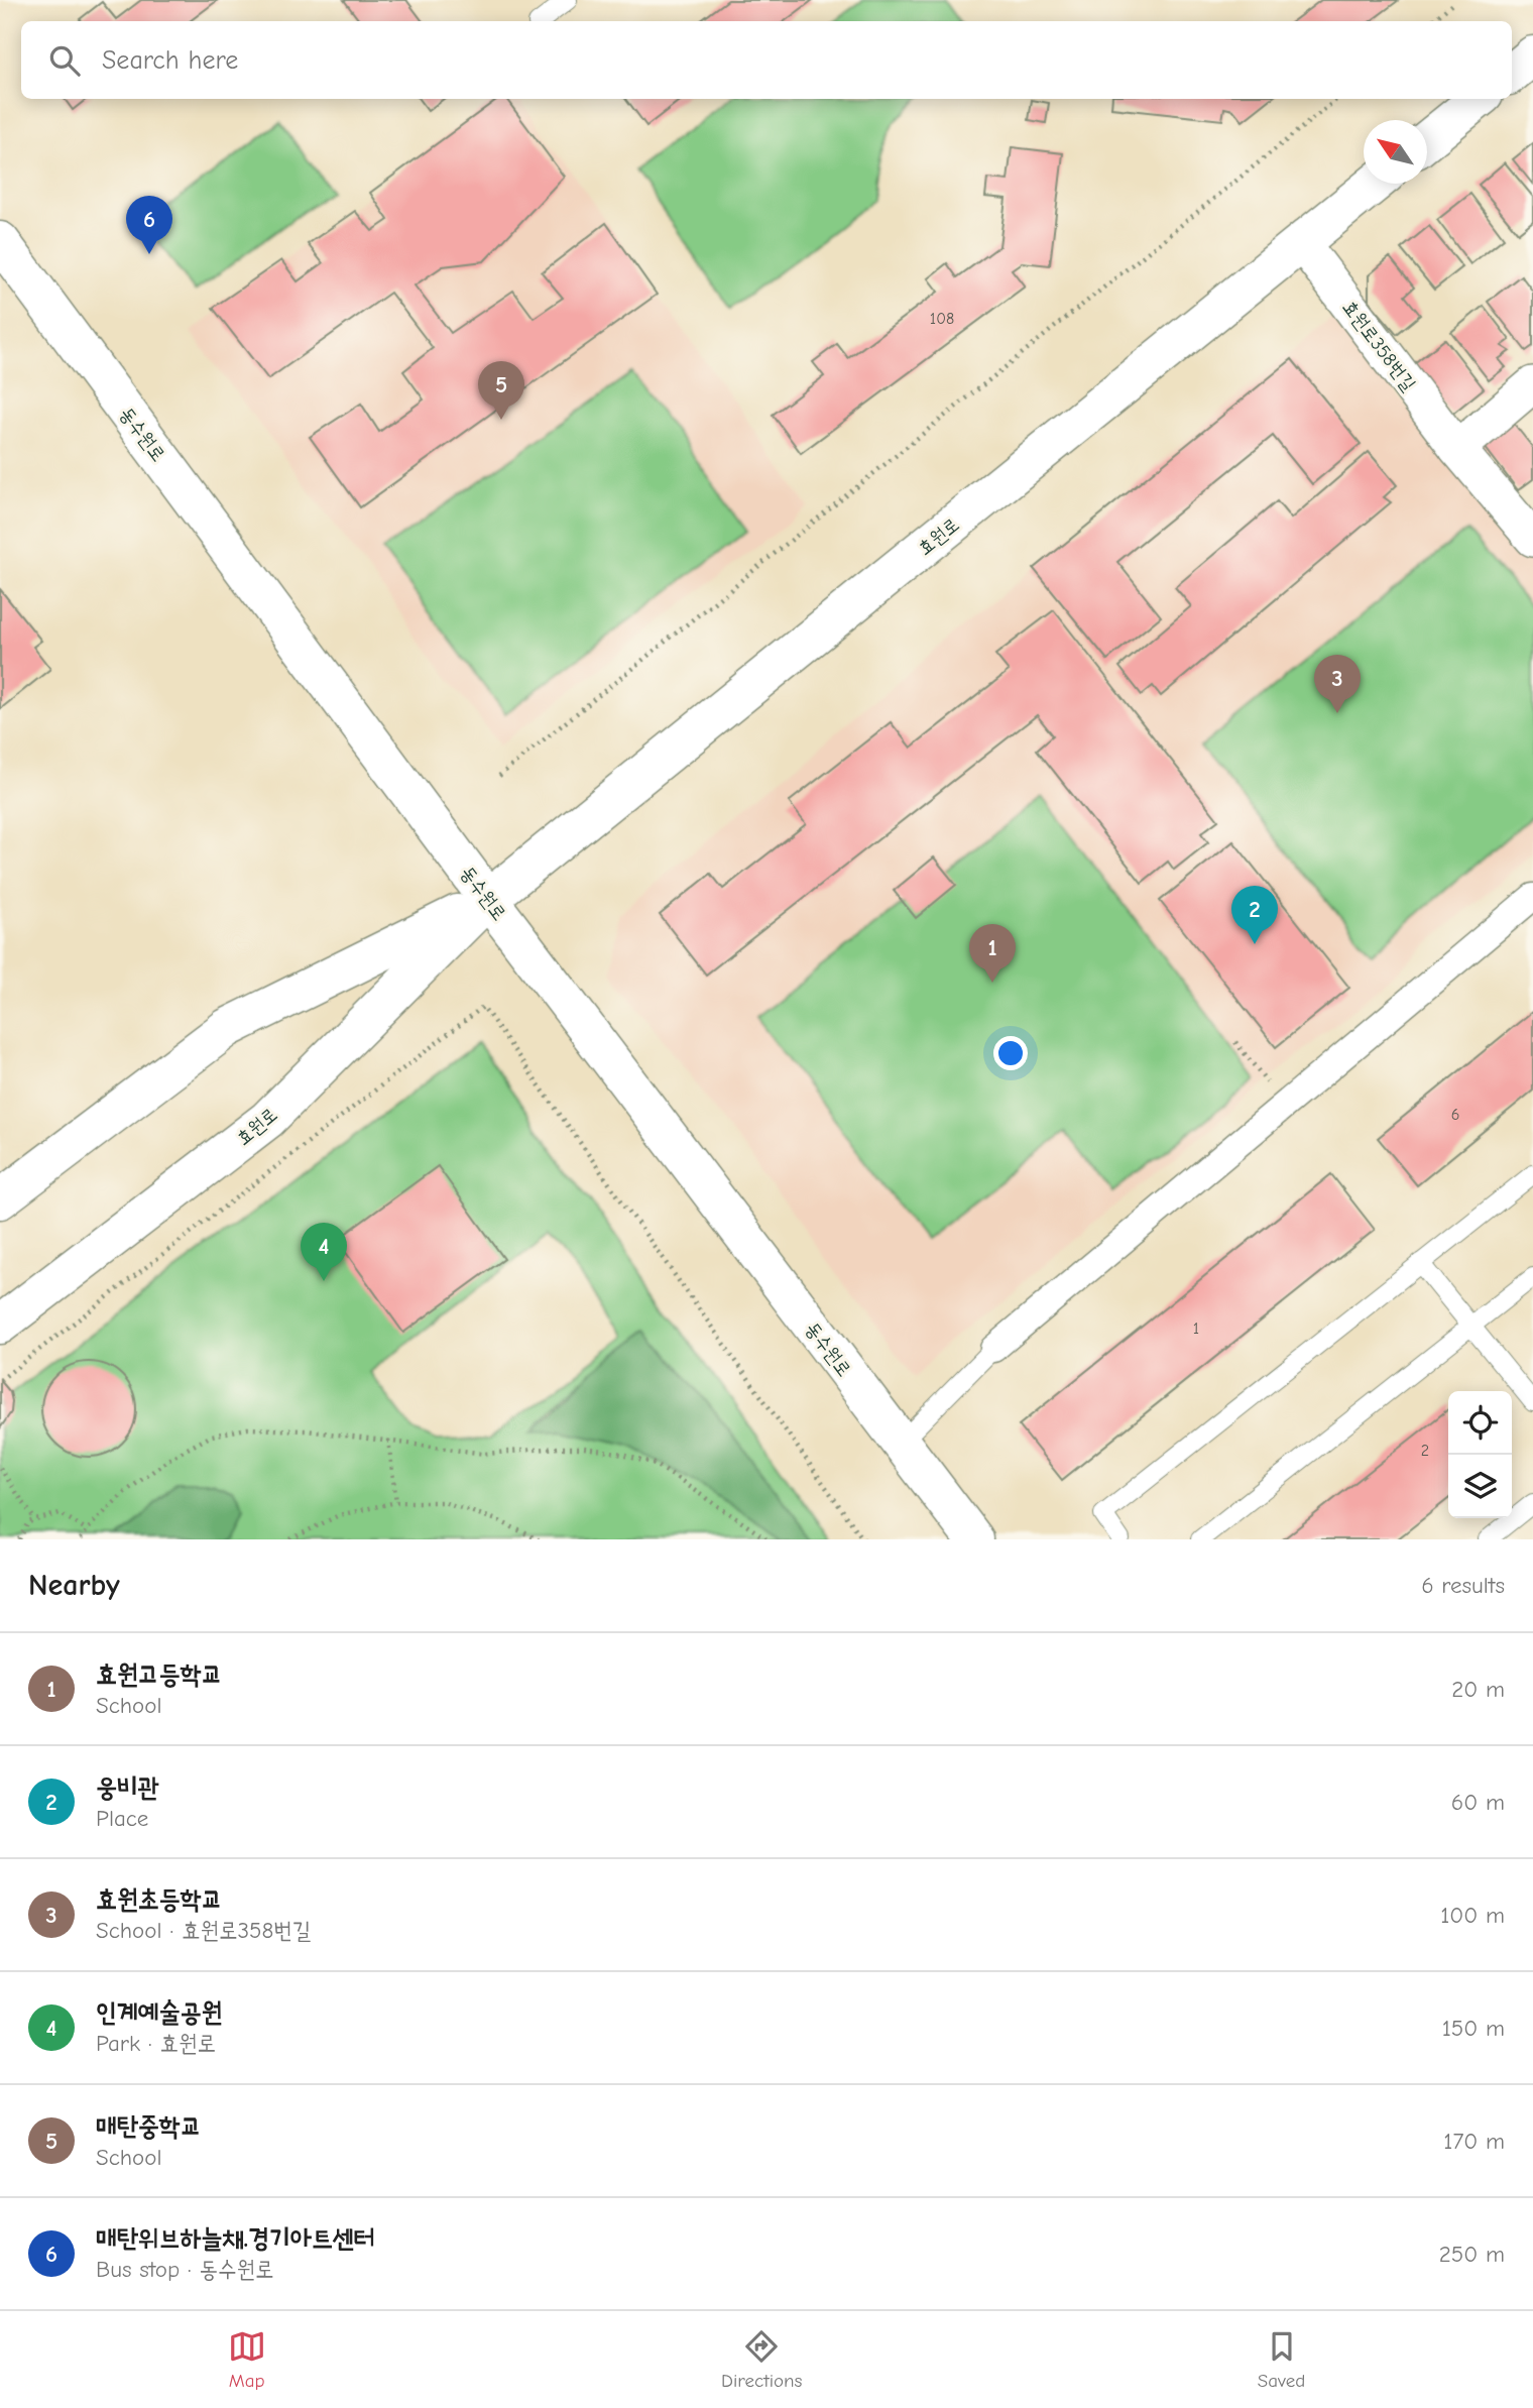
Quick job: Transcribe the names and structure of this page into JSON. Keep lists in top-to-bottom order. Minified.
{"streets":{"street":["효원로358번길","동수원로","효원로"]},"crossings":[["효원로358번길","효원로"],["동수원로","효원로"]],"house_numbers":["108","6","1","2"],"north":"top left","page":{"search":"Search here","pins":["6","5","3","2","1","4"],"heading":["Nearby","6 results"],"list":[{"mark":"1","name":"효원고등학교","note":"School","value":"20 m"},{"mark":"2","name":"웅비관","note":"Place","value":"60 m"},{"mark":"3","name":"효원초등학교","note":"School · 효원로358번길","value":"100 m"},{"mark":"4","name":"인계예술공원","note":"Park · 효원로","value":"150 m"},{"mark":"5","name":"매탄중학교","note":"School","value":"170 m"},{"mark":"6","name":"매탄위브하늘채.경기아트센터","note":"Bus stop · 동수원로","value":"250 m"}],"nav":["Map","Directions","Saved"]}}
